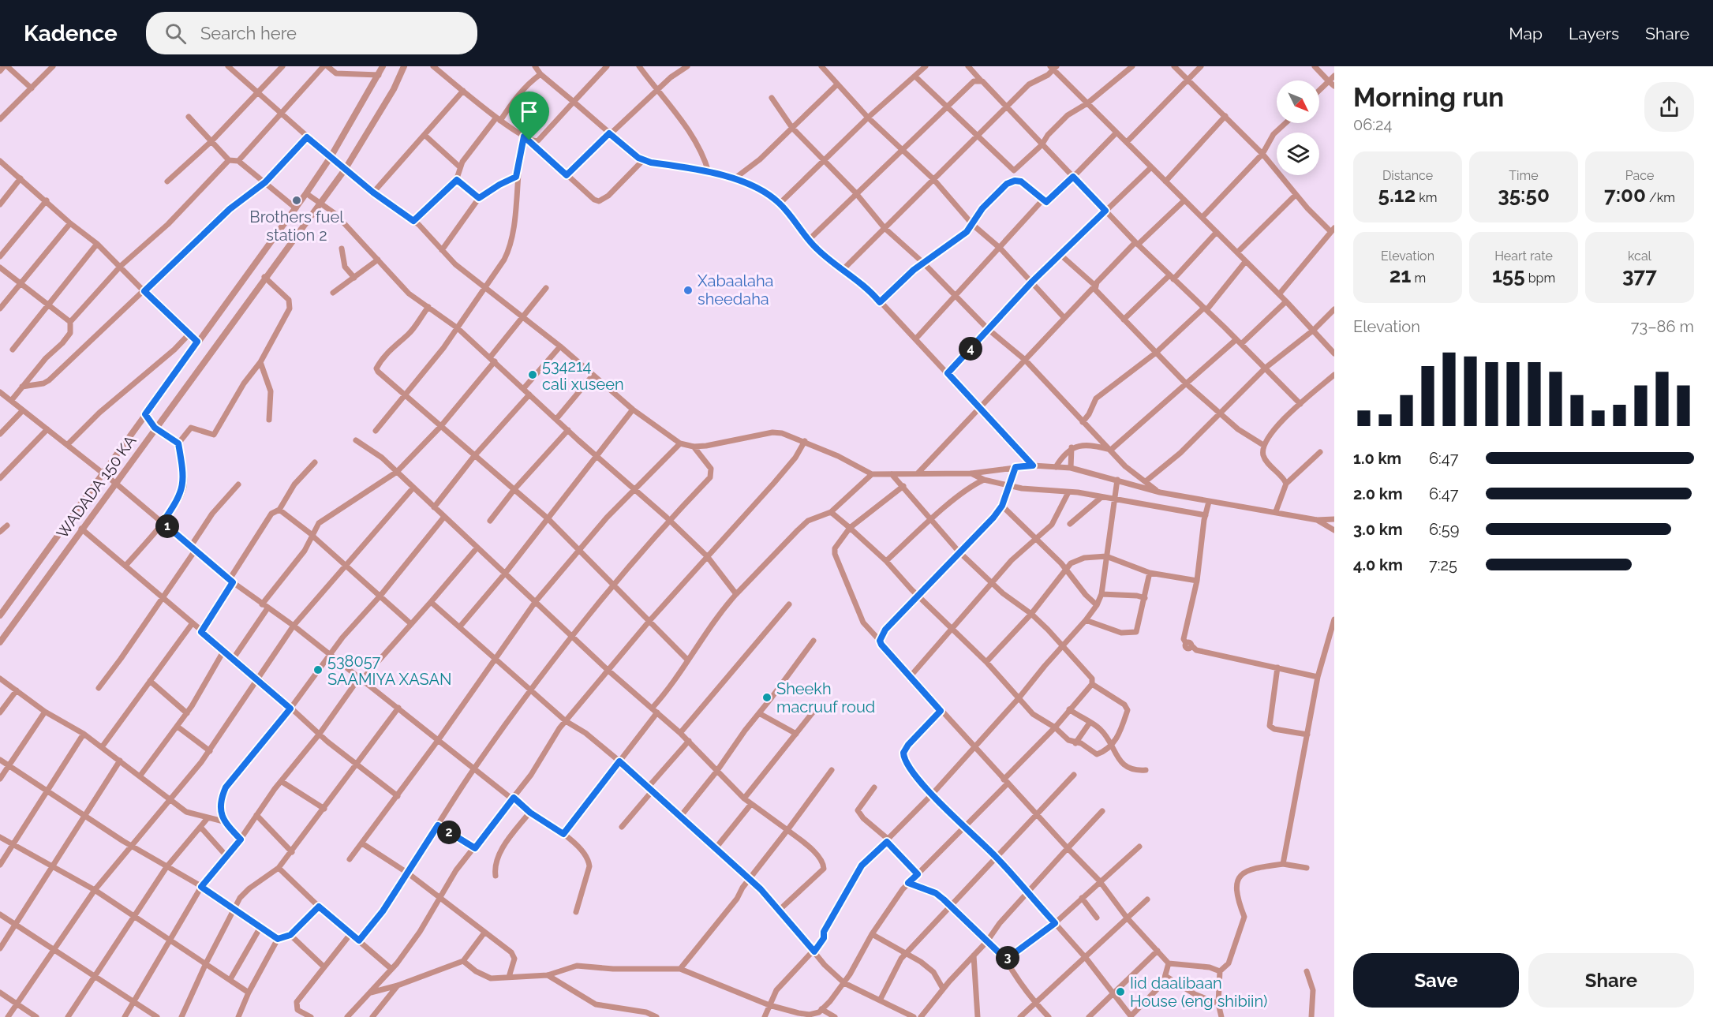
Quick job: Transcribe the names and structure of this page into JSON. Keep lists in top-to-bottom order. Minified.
{"streets":{"street":["WADADA 150 KA"]},"places":["Brothers fuel station 2","Xabaalaha sheedaha","534214 cali xuseen","538057 SAAMIYA XASAN","Sheekh macruuf roud","Iid daalibaan House (eng shibiin)"],"north":"bottom right","page":{"header":"Kadence","search":"Search here","nav":["Map","Layers","Share"],"heading":["Morning run","06:24"],"stats":[["Distance","5.12 km"],["Time","35:50"],["Pace","7:00 /km"],["Elevation","21 m"],["Heart rate","155 bpm"],["kcal","377"]],"chart":["Elevation","73–86 m"],"pins":["4","1","2","3"],"list":[{"name":"1.0 km","note":"6:47"},{"name":"2.0 km","note":"6:47"},{"name":"3.0 km","note":"6:59"},{"name":"4.0 km","note":"7:25"}],"buttons":["Save","Share"]}}
